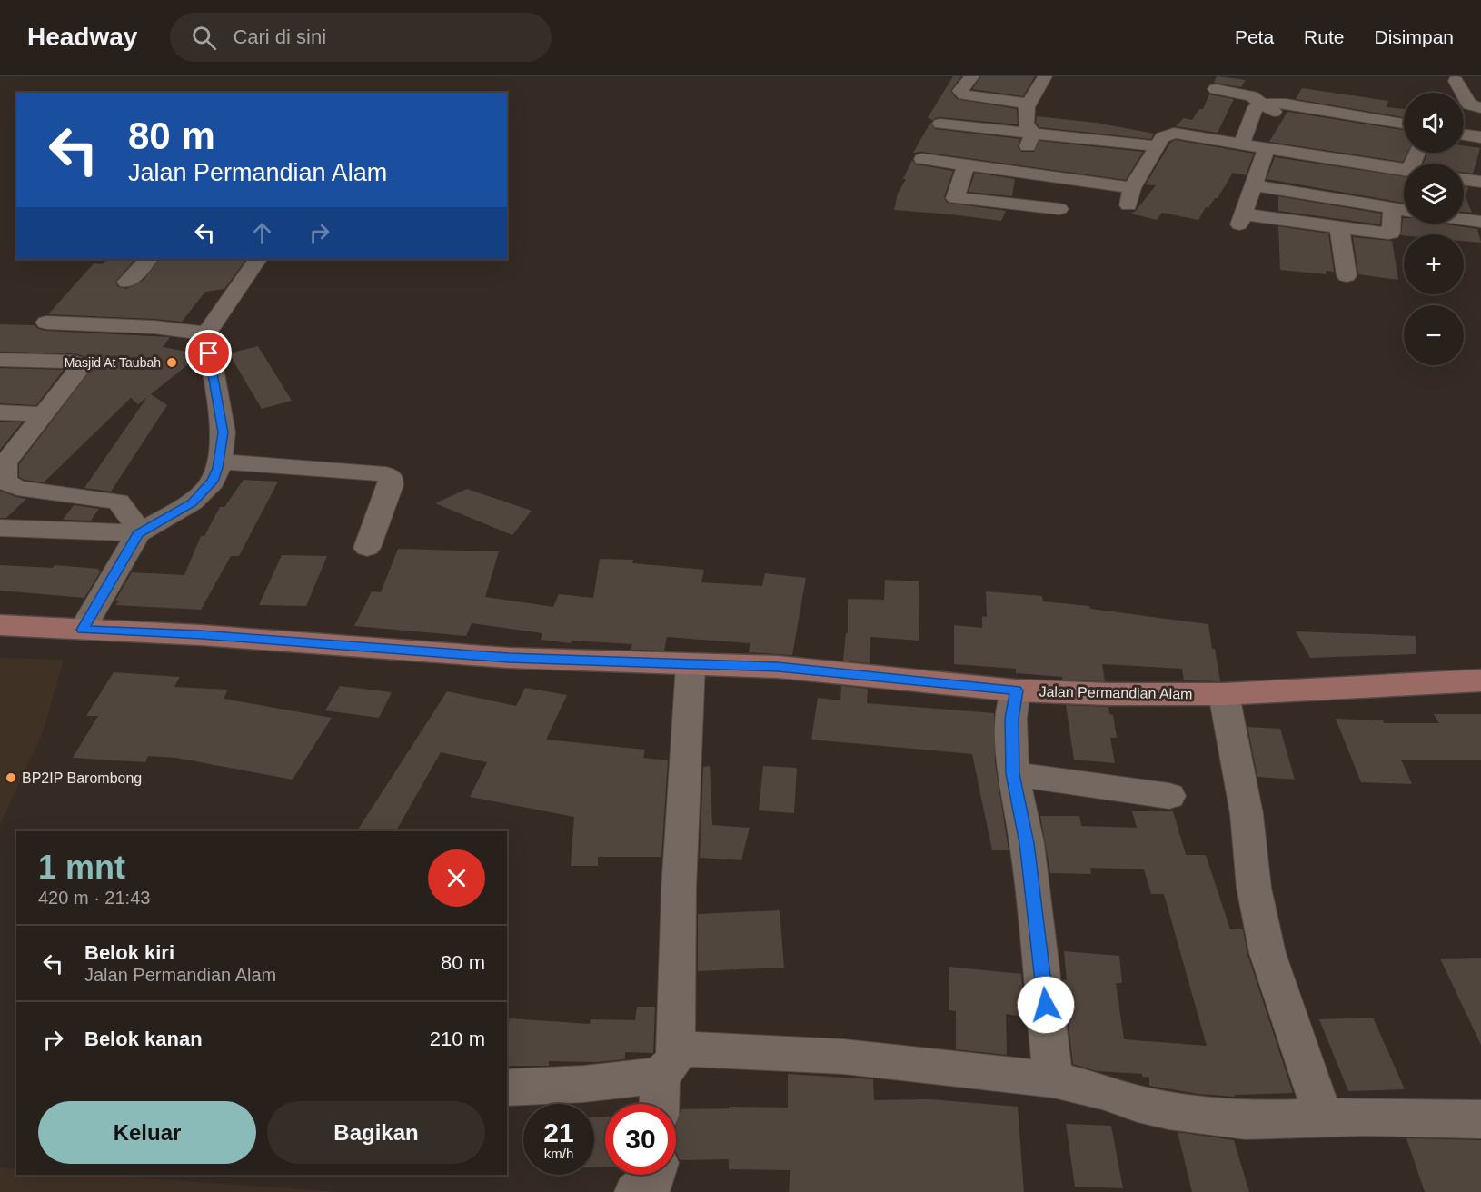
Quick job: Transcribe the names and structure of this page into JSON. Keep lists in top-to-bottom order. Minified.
{"streets":{"main road":["Jalan Permandian Alam"]},"places":["Masjid At Taubah","BP2IP Barombong"],"page":{"header":"Headway","search":"Cari di sini","nav":["Peta","Rute","Disimpan"],"map_buttons":["+","−"],"turn":["80 m","Jalan Permandian Alam"],"heading":["1 mnt","420 m · 21:43"],"list":[{"name":"Belok kiri","note":"Jalan Permandian Alam","value":"80 m"},{"name":"Belok kanan","value":"210 m"}],"buttons":["Keluar","Bagikan"],"speed":"21 km/h","limit":"30"}}
